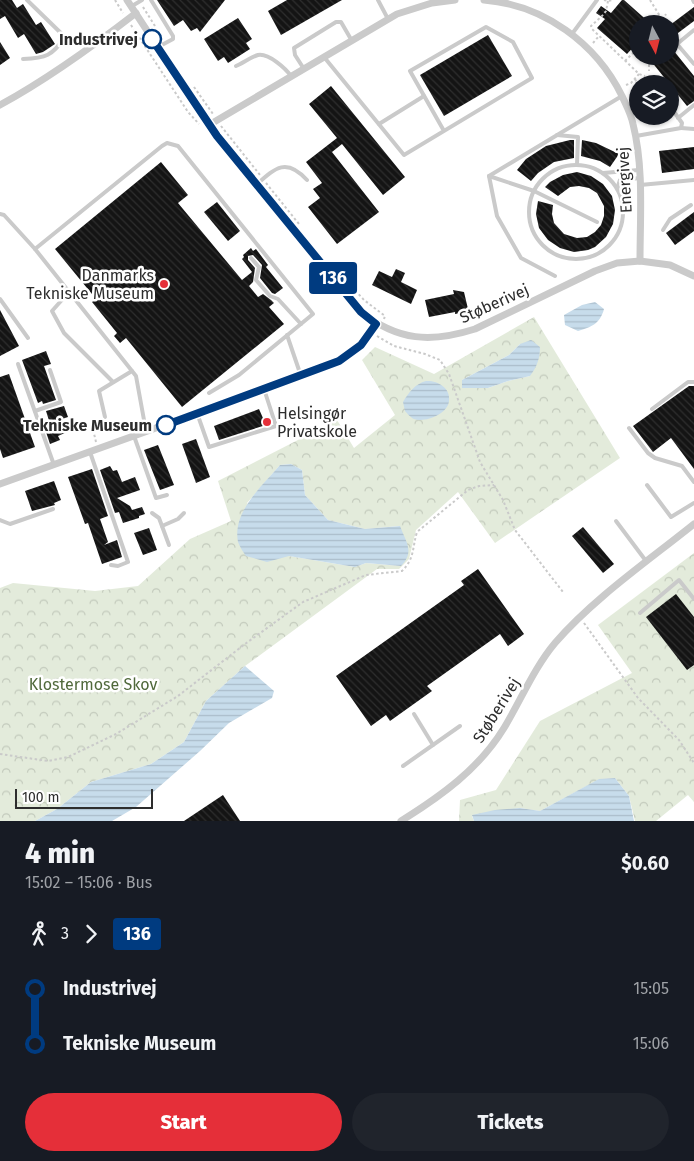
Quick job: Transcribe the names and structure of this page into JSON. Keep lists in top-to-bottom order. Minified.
{"streets":{"street":["Energivej","Støberivej"]},"crossings":[["Energivej","Støberivej"]],"parks":["Klostermose Skov"],"places":["Industrivej","Danmarks Tekniske Museum","Helsingør Privatskole","Tekniske Museum"],"lines":["bus line 136"],"scale_bar":"100 m","north":"bottom","page":{"on_map":"136","scale":"100 m","heading":["4 min","15:02 – 15:06 · Bus","$0.60"],"legs":["3","136"],"list":[{"name":"Industrivej","value":"15:05"},{"name":"Tekniske Museum","value":"15:06"}],"buttons":["Start","Tickets"]}}
